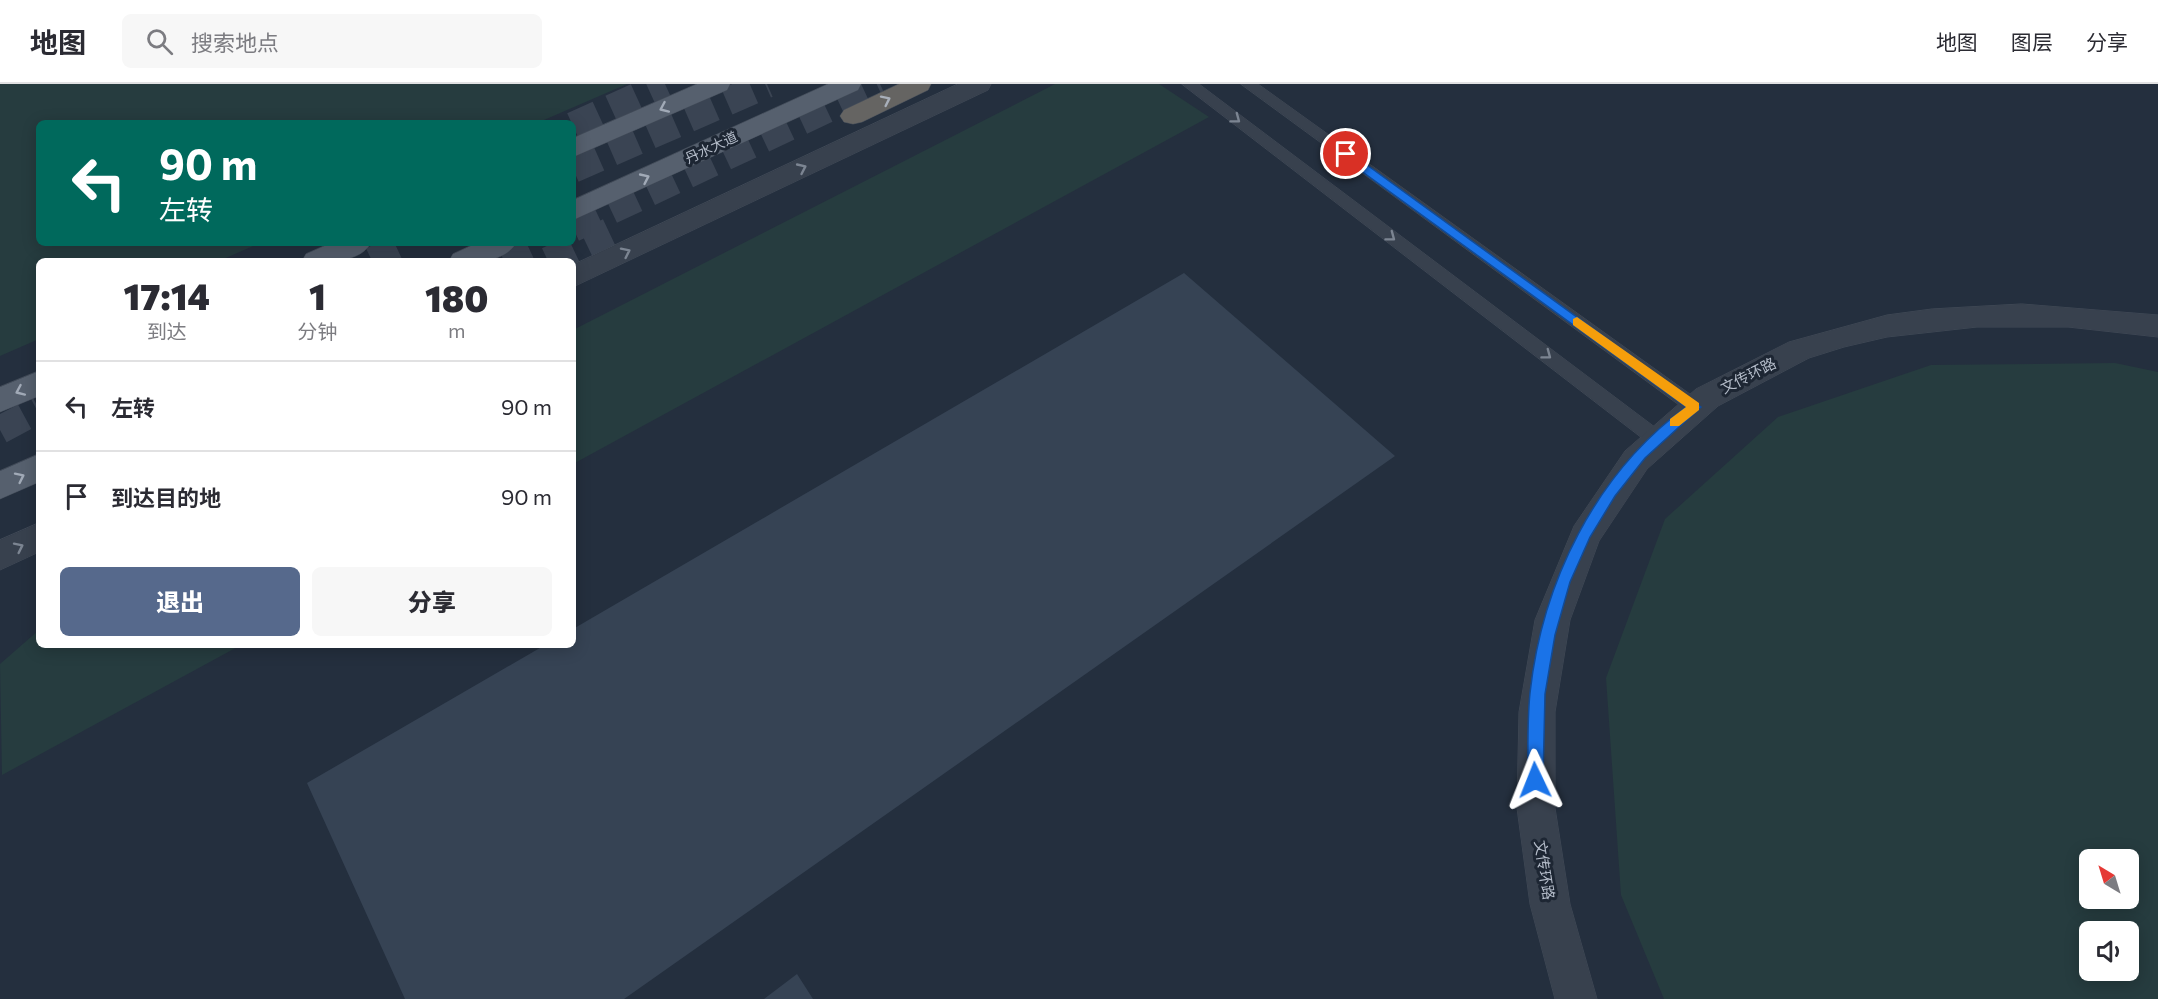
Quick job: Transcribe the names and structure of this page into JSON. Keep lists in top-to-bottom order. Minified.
{"streets":{"main road":["丹水大道"],"street":["文传环路"]},"north":"top left","page":{"header":"地图","search":"搜索地点","nav":["地图","图层","分享"],"turn":["90 m","左转"],"eta":["17:14","到达","1","分钟","180","m"],"list":[{"name":"左转","value":"90 m"},{"name":"到达目的地","value":"90 m"}],"buttons":["退出","分享"]}}
